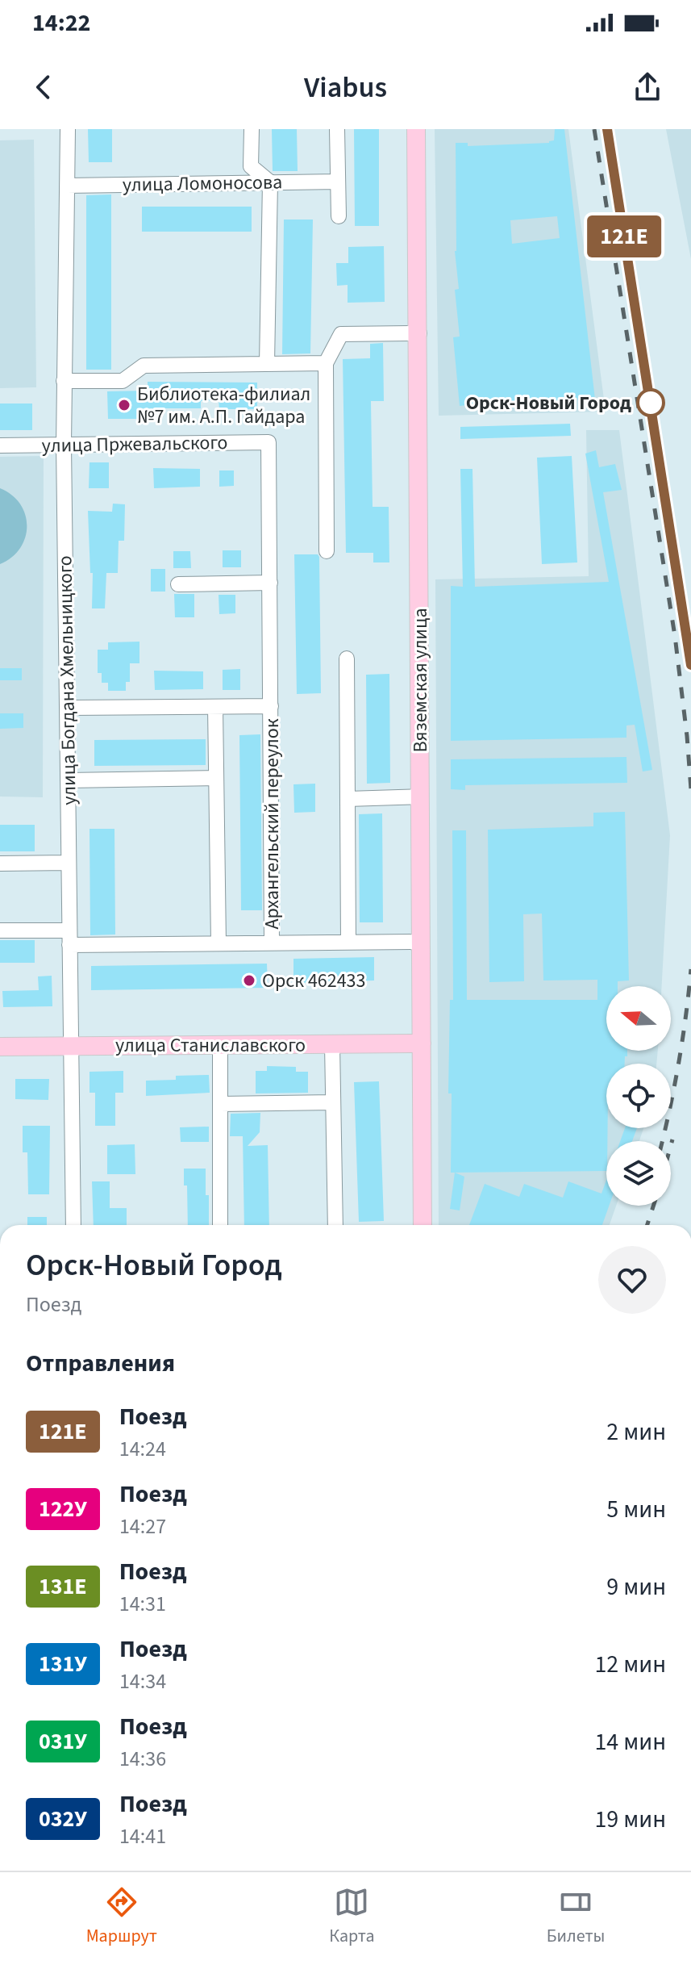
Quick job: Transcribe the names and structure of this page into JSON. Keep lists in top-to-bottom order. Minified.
{"streets":{"main road":["Вяземская улица","улица Станиславского"],"street":["улица Ломоносова","улица Пржевальского","улица Богдана Хмельницкого","Архангельский переулок"]},"crossings":[["улица Ломоносова","улица Богдана Хмельницкого"],["улица Пржевальского","улица Богдана Хмельницкого"],["улица Пржевальского","Архангельский переулок"],["улица Богдана Хмельницкого","улица Станиславского"],["Вяземская улица","улица Станиславского"]],"places":["Орск-Новый Город","Библиотека-филиал №7 им. А.П. Гайдара","Орск 462433"],"north":"left","page":{"status":"14:22","header":"Viabus","on_map":"121Е","heading":[["Орск-Новый Город","Поезд"],"Отправления"],"list":[{"mark":"121Е","name":"Поезд","note":"14:24","value":"2 мин"},{"mark":"122У","name":"Поезд","note":"14:27","value":"5 мин"},{"mark":"131Е","name":"Поезд","note":"14:31","value":"9 мин"},{"mark":"131У","name":"Поезд","note":"14:34","value":"12 мин"},{"mark":"031У","name":"Поезд","note":"14:36","value":"14 мин"},{"mark":"032У","name":"Поезд","note":"14:41","value":"19 мин"}],"tabs":["Маршрут","Карта","Билеты"]}}
